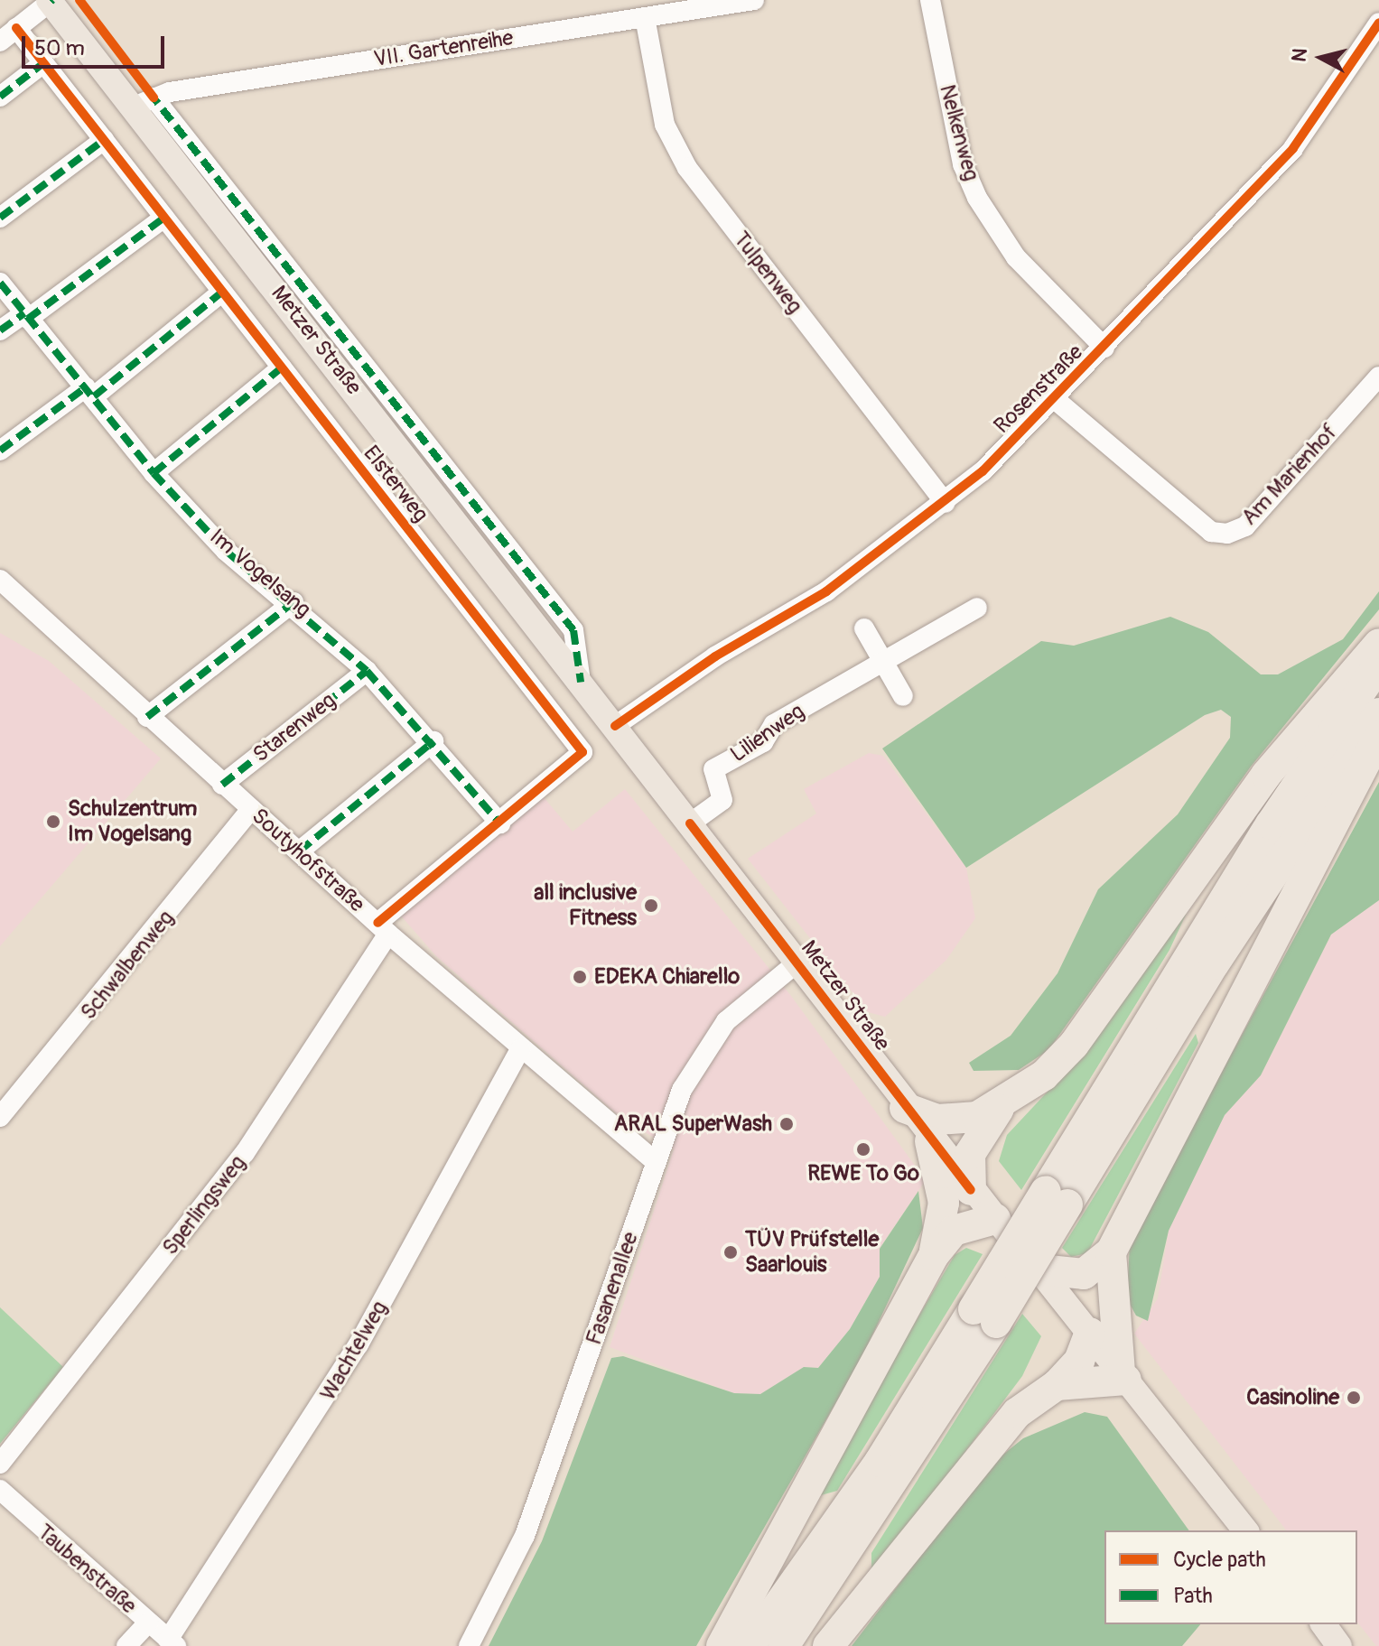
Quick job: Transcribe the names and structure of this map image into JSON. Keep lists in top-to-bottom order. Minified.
{"streets":{"main road":["Metzer Straße"],"street":["VII. Gartenreihe","Nelkenweg","Tulpenweg","Rosenstraße","Am Marienhof","Elsterweg","Im Vogelsang","Starenweg","Lilienweg","Soutyhofstraße","Schwalbenweg","Sperlingsweg","Fasanenallee","Wachtelweg","Taubenstraße"]},"crossings":[["VII. Gartenreihe","Tulpenweg"],["VII. Gartenreihe","Metzer Straße"],["Nelkenweg","Rosenstraße"],["Tulpenweg","Rosenstraße"],["Metzer Straße","Rosenstraße"],["Metzer Straße","Lilienweg"],["Metzer Straße","Fasanenallee"],["Rosenstraße","Am Marienhof"],["Elsterweg","Im Vogelsang"],["Elsterweg","Soutyhofstraße"],["Elsterweg","Sperlingsweg"],["Im Vogelsang","Starenweg"],["Starenweg","Soutyhofstraße"],["Soutyhofstraße","Schwalbenweg"],["Soutyhofstraße","Sperlingsweg"],["Soutyhofstraße","Fasanenallee"],["Soutyhofstraße","Wachtelweg"],["Wachtelweg","Taubenstraße"]],"places":["Schulzentrum Im Vogelsang","all inclusive Fitness","EDEKA Chiarello","ARAL SuperWash","REWE To Go","TÜV Prüfstelle Saarlouis","Casinoline"],"legend":["Cycle path","Path"],"scale_bar":"50 m","north":"left"}
